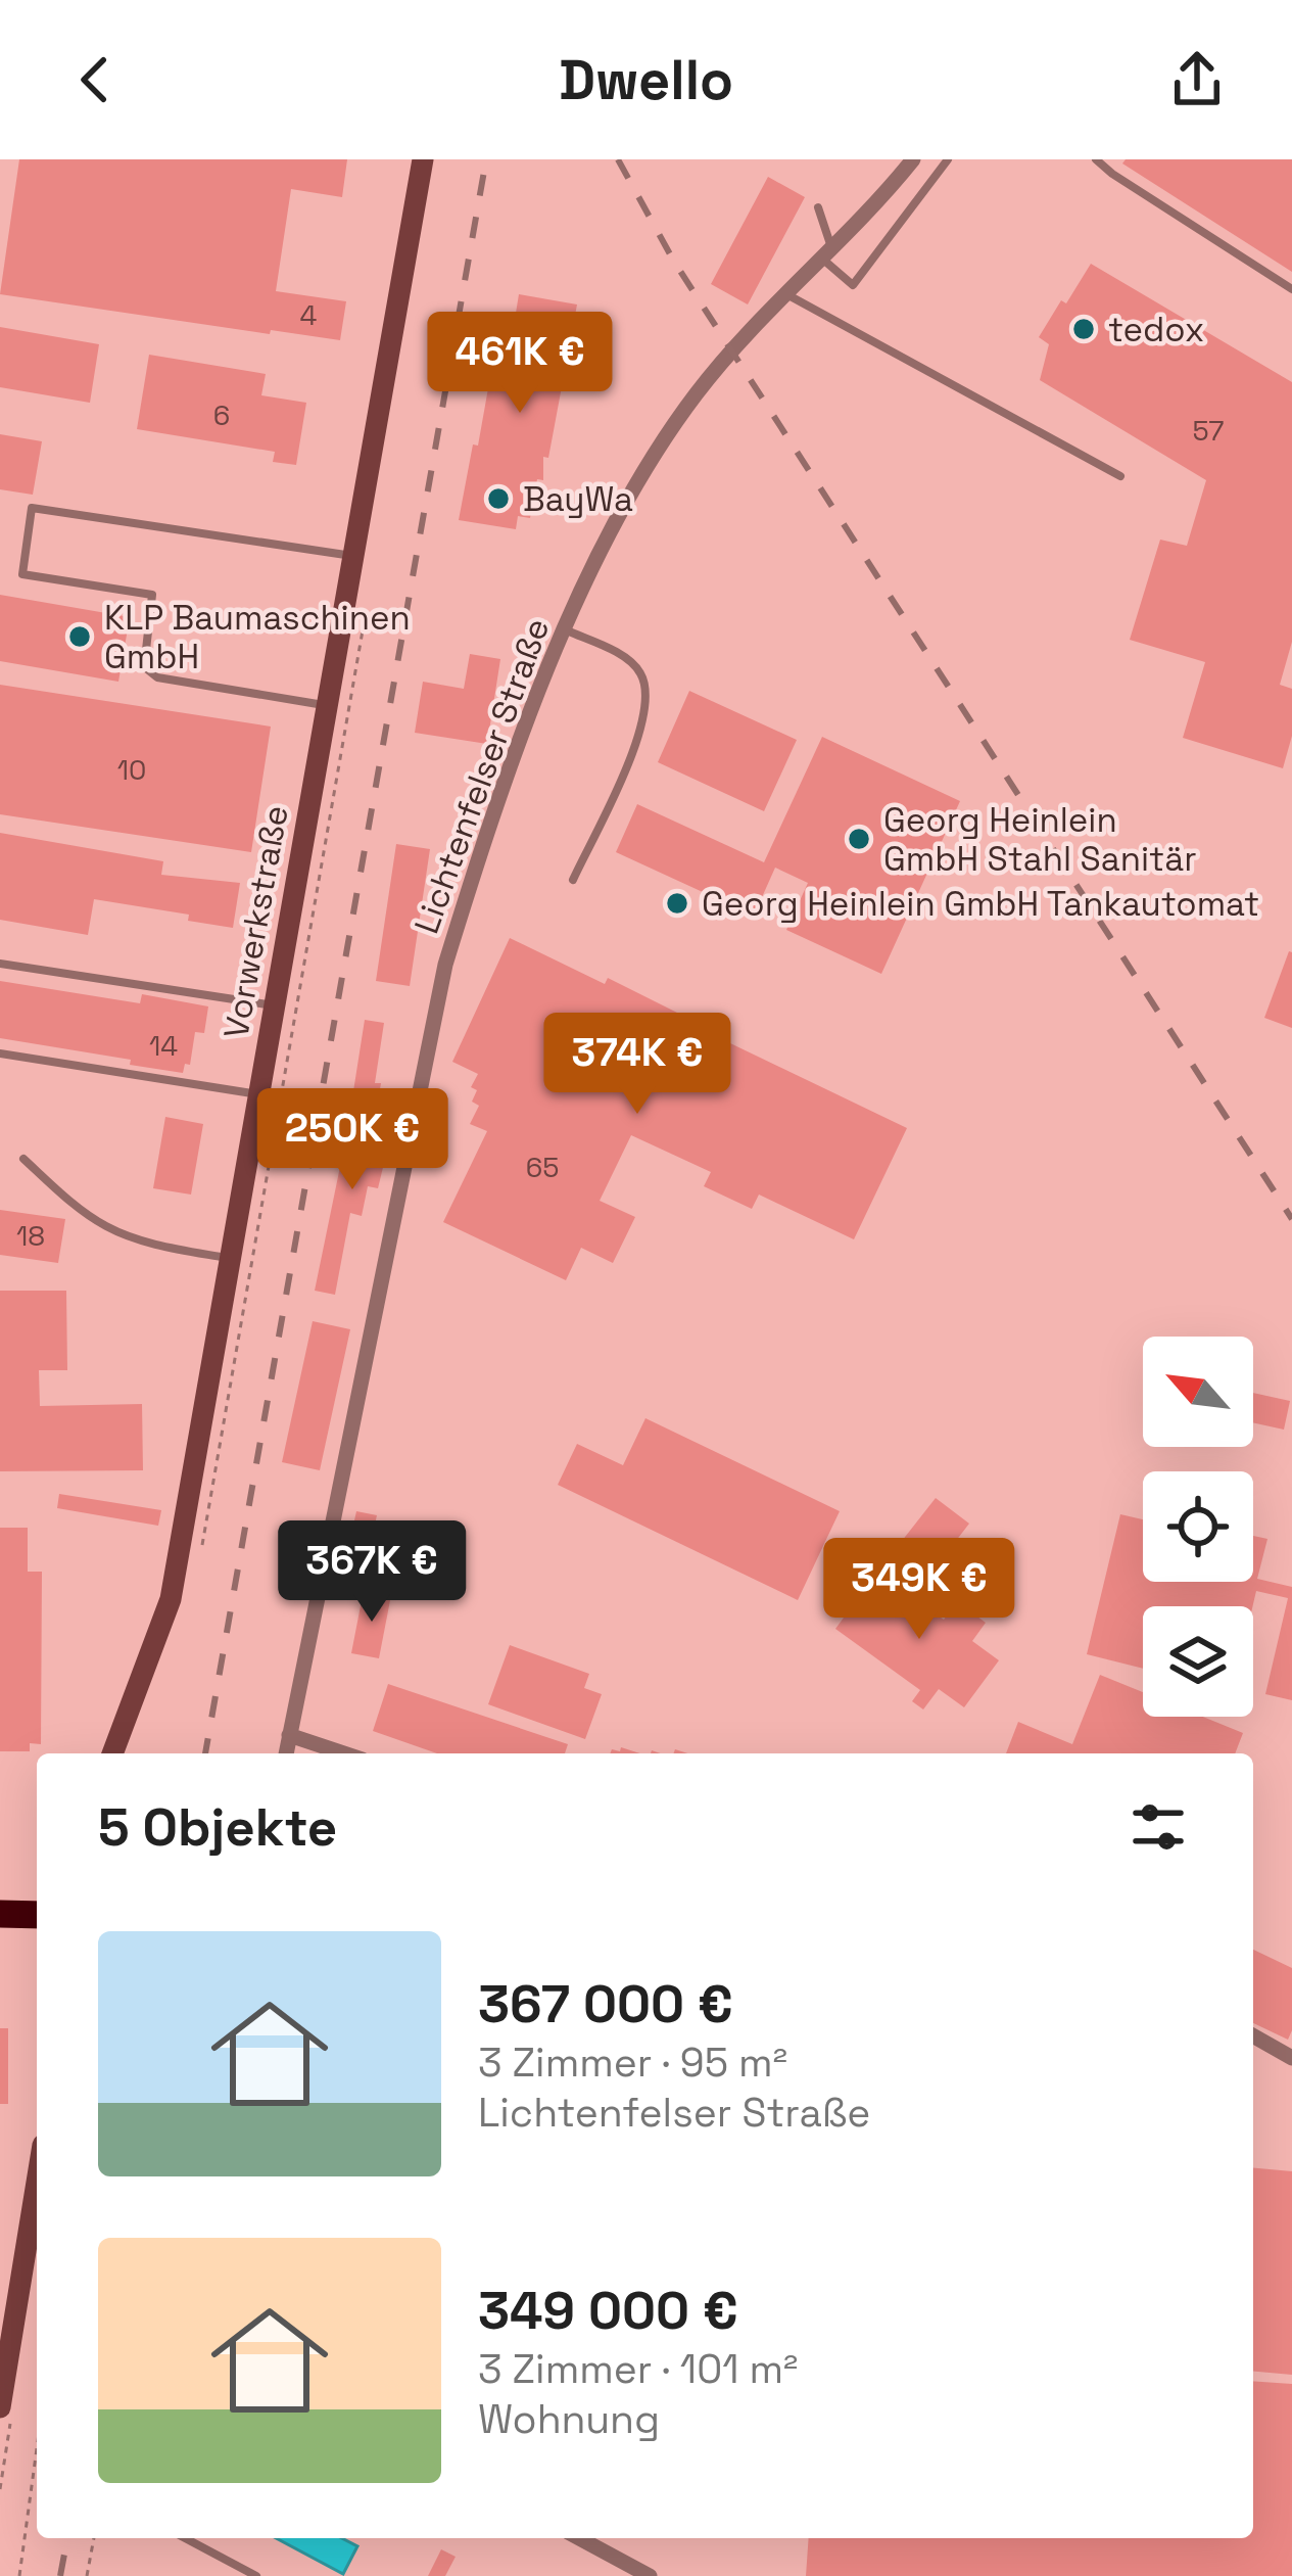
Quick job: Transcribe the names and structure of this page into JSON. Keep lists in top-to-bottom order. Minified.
{"streets":{"street":["Lichtenfelser Straße","Vorwerkstraße"]},"places":["tedox","BayWa","KLP Baumaschinen GmbH","Georg Heinlein GmbH Stahl Sanitär","Georg Heinlein GmbH Tankautomat"],"house_numbers":["4","6","57","10","14","65","18"],"north":"top left","page":{"header":"Dwello","price":["461K €","374K €","250K €","367K €","349K €"],"heading":"5 Objekte","list":[{"name":"367 000 €","note":"3 Zimmer · 95 m² · Lichtenfelser Straße"},{"name":"349 000 €","note":"3 Zimmer · 101 m² · Wohnung"}]}}
